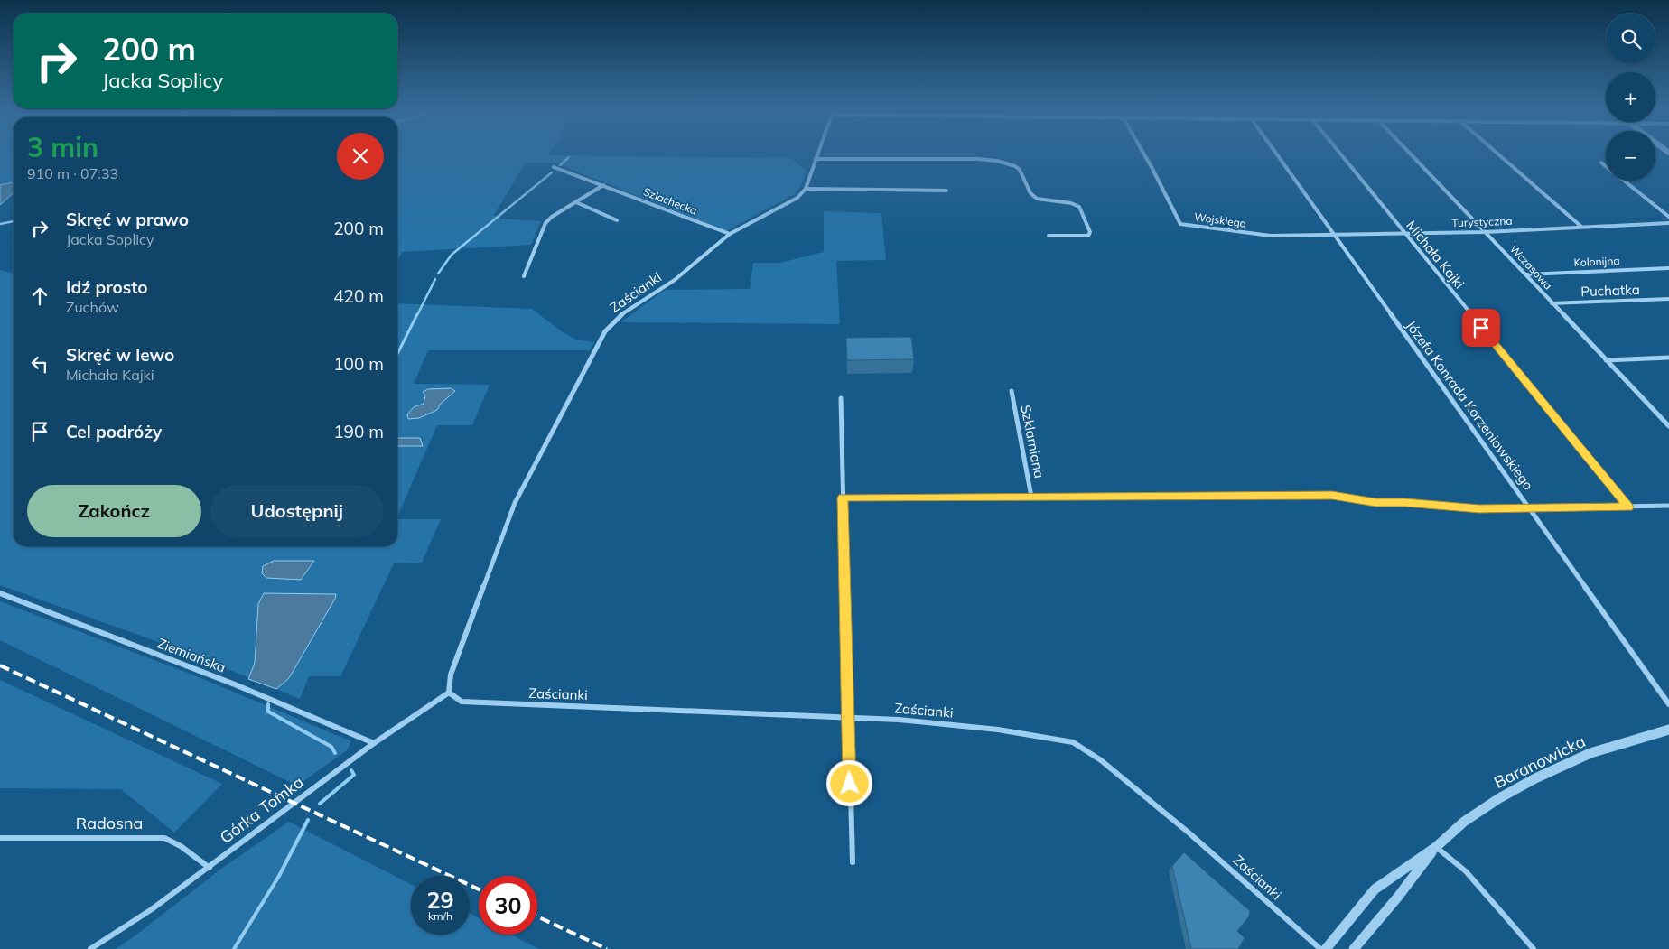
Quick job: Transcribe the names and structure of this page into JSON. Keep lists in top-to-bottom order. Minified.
{"streets":{"street":["Szlachecka","Wojskiego","Turystyczna","Michała Kajki","Kolonijna","Wczasowa","Puchatka","Zaścianki","Józefa Konrada Korzeniowskiego","Szklarniana","Ziemiańska","Baranowicka","Górka Tomka","Radosna"]},"crossings":[["Szlachecka","Zaścianki"],["Wojskiego","Turystyczna"],["Turystyczna","Michała Kajki"],["Turystyczna","Wczasowa"],["Turystyczna","Józefa Konrada Korzeniowskiego"],["Kolonijna","Wczasowa"],["Wczasowa","Puchatka"],["Zaścianki","Górka Tomka"],["Ziemiańska","Górka Tomka"],["Górka Tomka","Radosna"]],"page":{"map_buttons":["+","−"],"turn":["200 m","Jacka Soplicy"],"heading":["3 min","910 m · 07:33"],"list":[{"name":"Skręć w prawo","note":"Jacka Soplicy","value":"200 m"},{"name":"Idź prosto","note":"Zuchów","value":"420 m"},{"name":"Skręć w lewo","note":"Michała Kajki","value":"100 m"},{"name":"Cel podróży","value":"190 m"}],"buttons":["Zakończ","Udostępnij"],"speed":"29 km/h","limit":"30"}}
